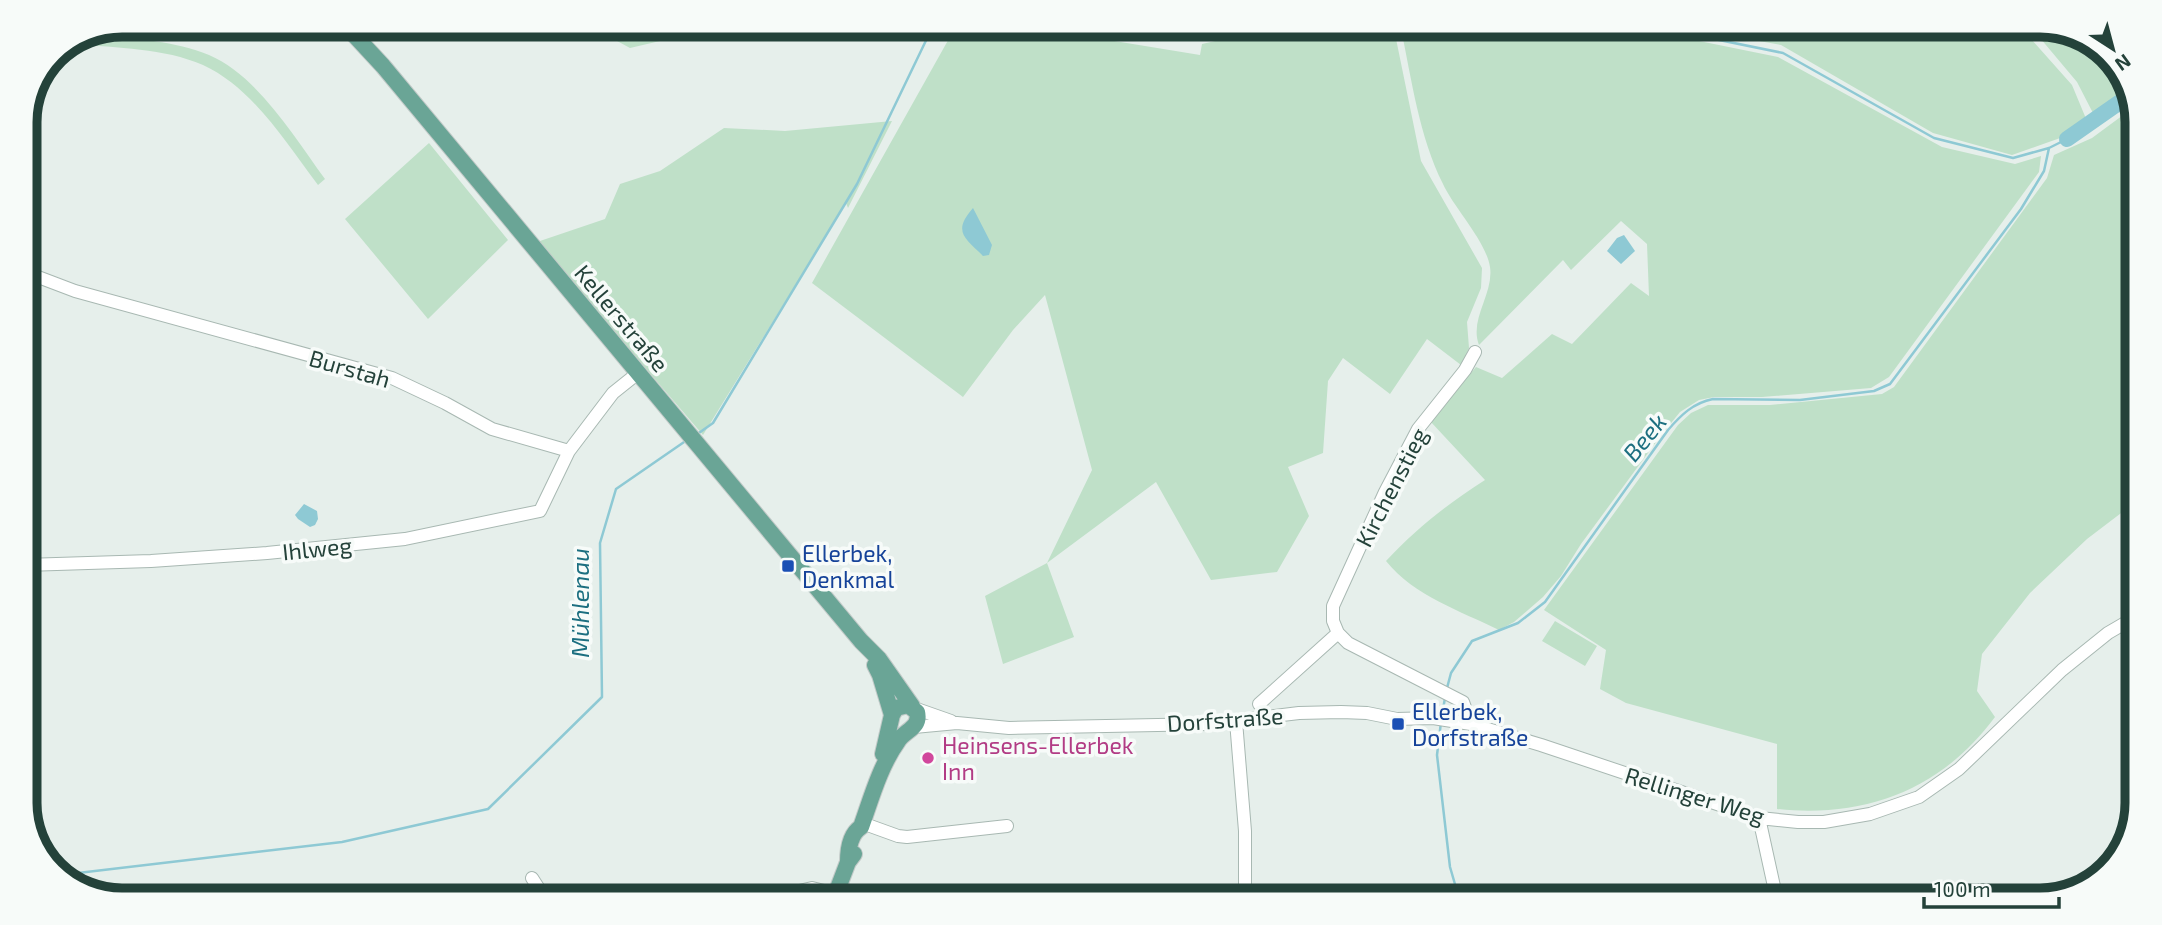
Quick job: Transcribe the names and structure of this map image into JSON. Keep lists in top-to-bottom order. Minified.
{"streets":{"main road":["Kellerstraße"],"street":["Burstah","Kirchenstieg","Ihlweg","Dorfstraße","Rellinger Weg"]},"crossings":[["Kellerstraße","Dorfstraße"],["Burstah","Ihlweg"],["Dorfstraße","Rellinger Weg"]],"water":["Beek","Mühlenau"],"places":{"transit":["Ellerbek, Denkmal","Ellerbek, Dorfstraße"],"other":["Heinsens-Ellerbek Inn"]},"scale_bar":"100 m","north":"bottom right"}
